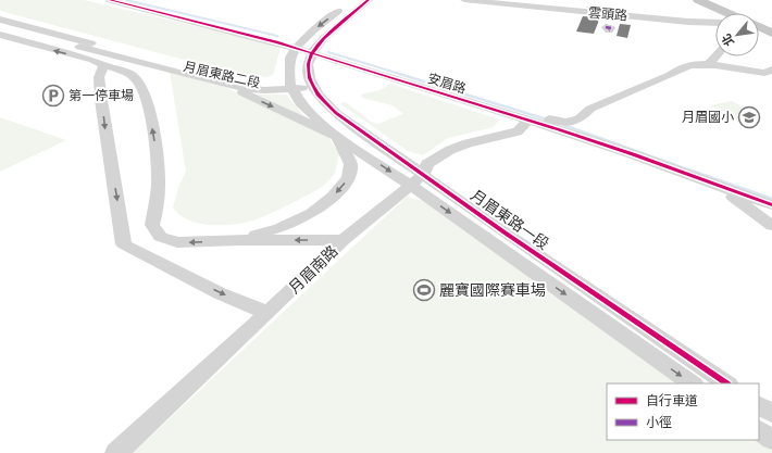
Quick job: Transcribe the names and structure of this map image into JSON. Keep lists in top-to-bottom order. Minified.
{"streets":{"street":["雲頭路","月眉東路二段","安眉路","月眉東路一段","月眉南路"]},"crossings":[["月眉東路二段","月眉東路一段"],["安眉路","月眉東路一段"],["安眉路","月眉南路"],["月眉東路一段","月眉南路"]],"places":{"parking":["第一停車場"],"school or university":["月眉國小"],"sports":["麗寶國際賽車場"]},"legend":["自行車道","小徑"],"north":"bottom left"}
